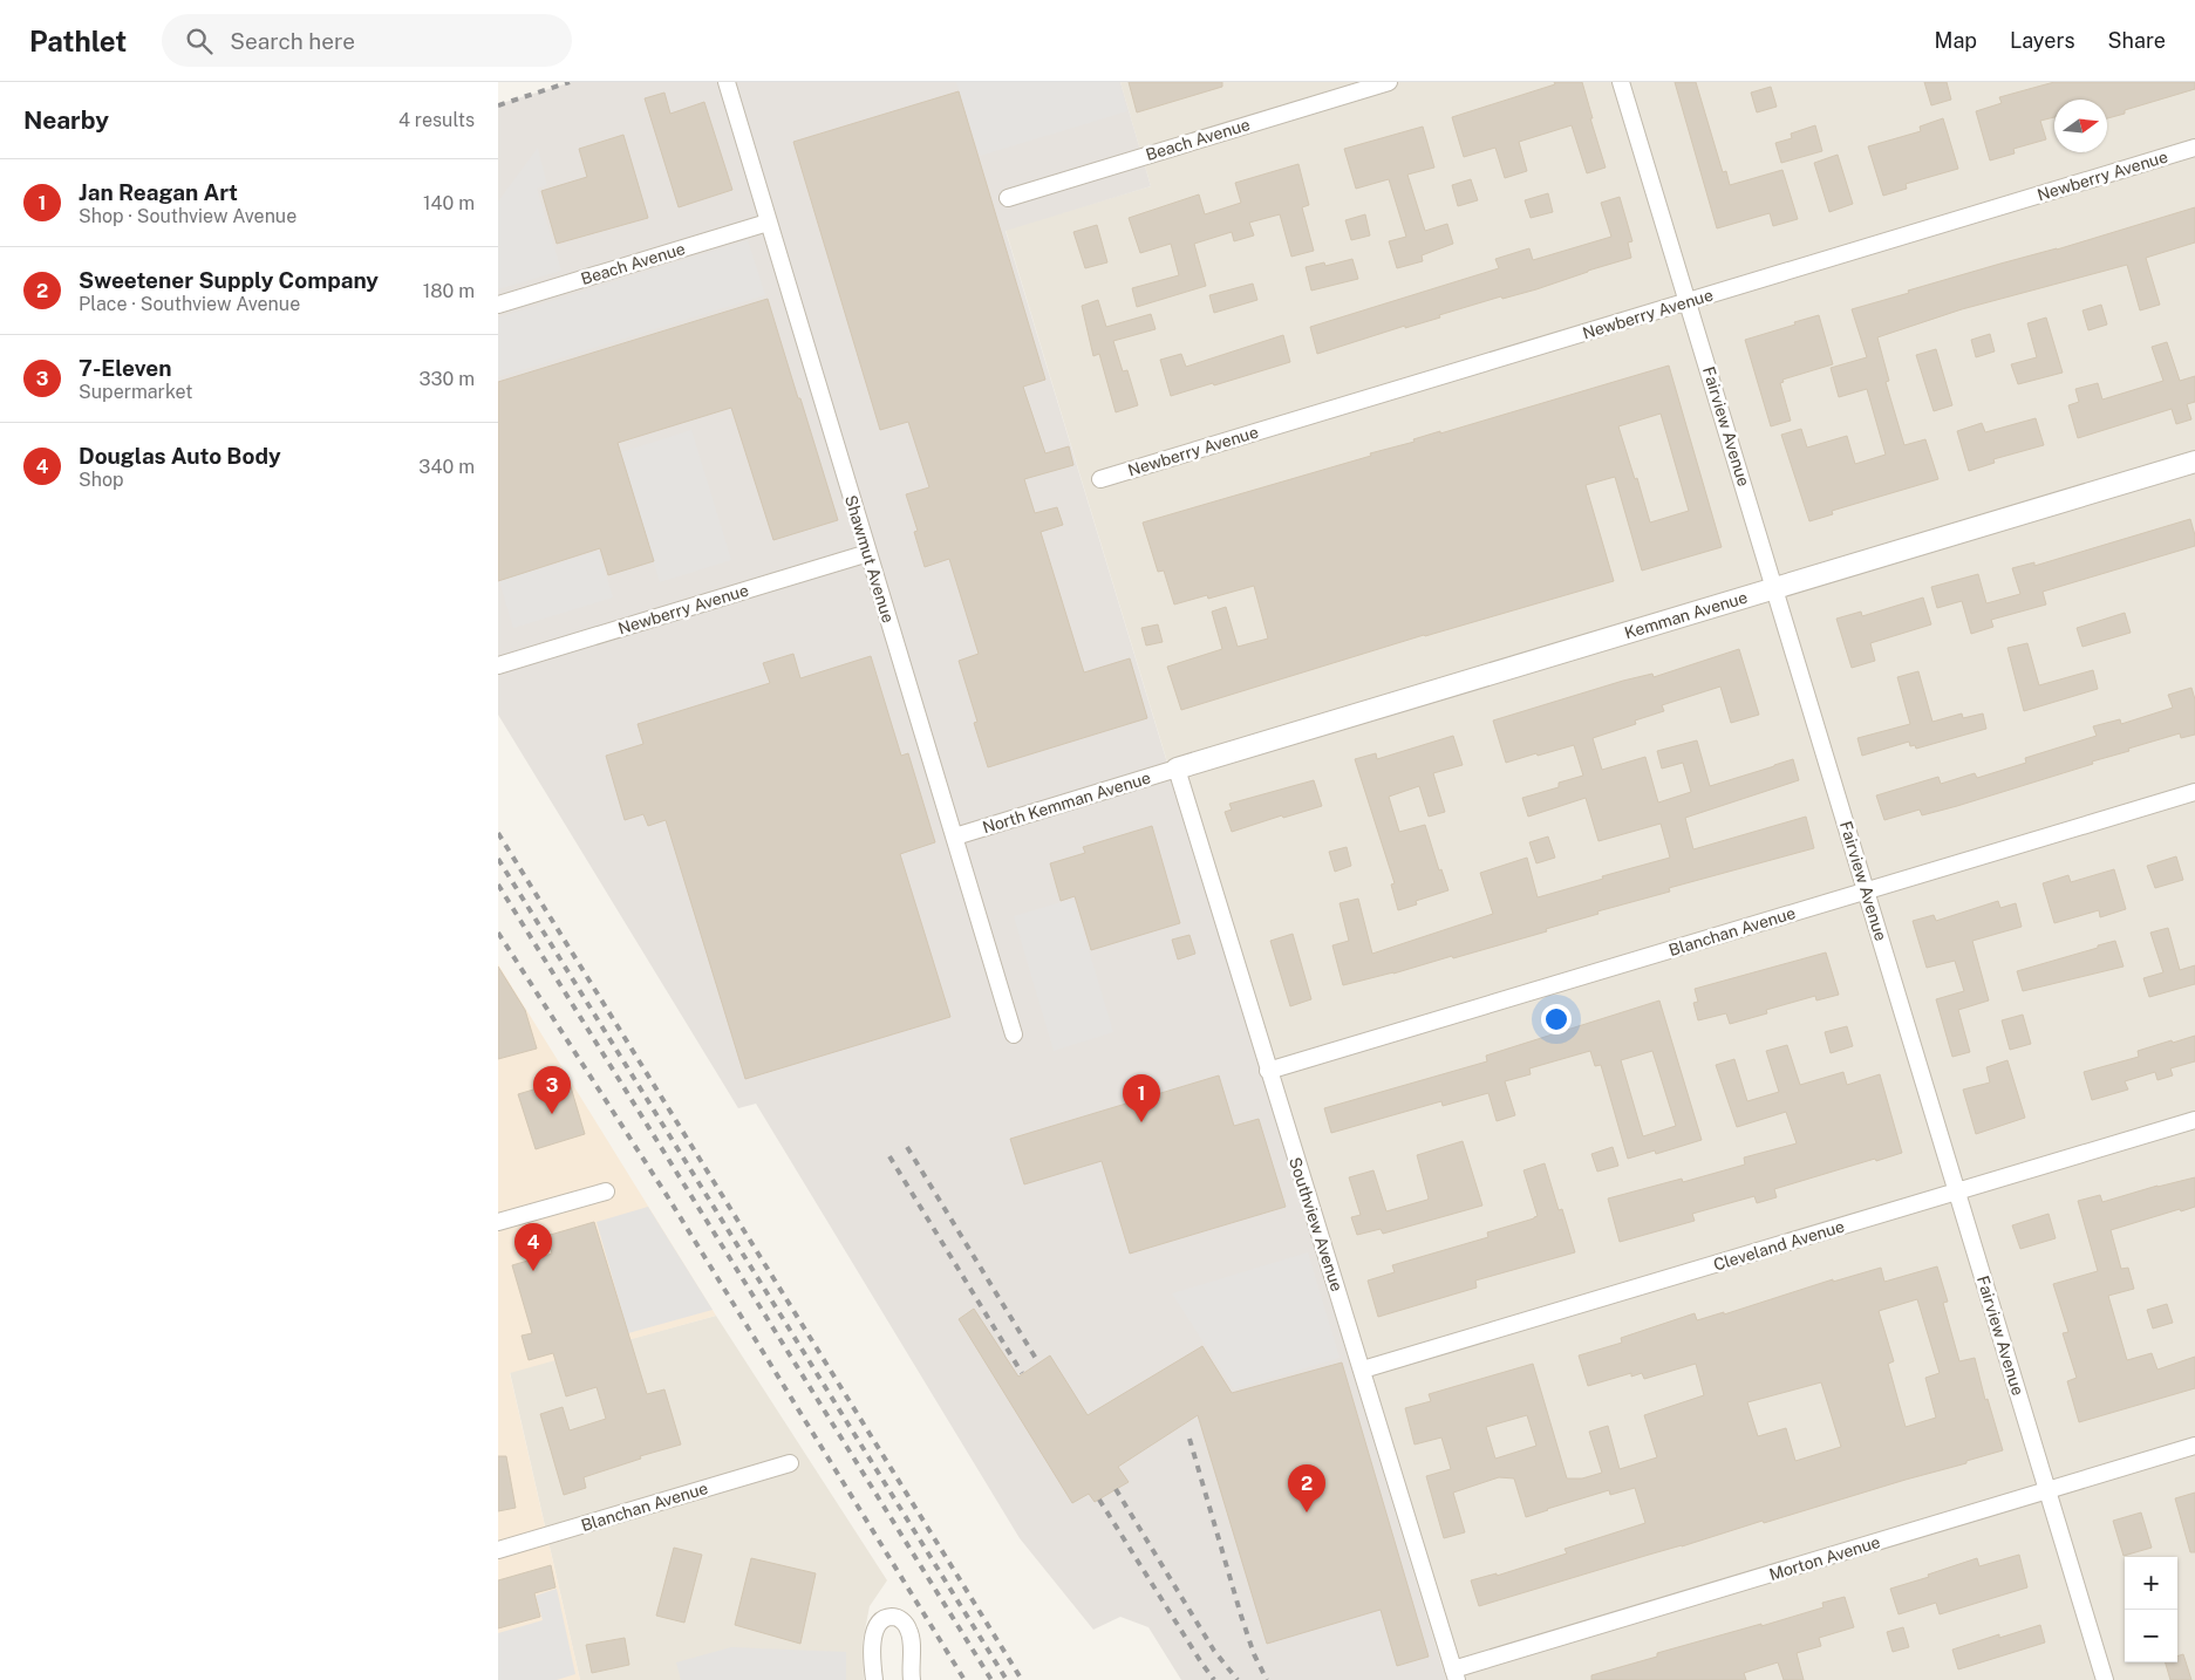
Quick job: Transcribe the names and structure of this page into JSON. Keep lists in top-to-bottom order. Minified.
{"streets":{"street":["Beach Avenue","Newberry Avenue","Fairview Avenue","Shawmut Avenue","Kemman Avenue","North Kemman Avenue","Blanchan Avenue","Southview Avenue","Cleveland Avenue","Morton Avenue"]},"crossings":[["Beach Avenue","Shawmut Avenue"],["Newberry Avenue","Fairview Avenue"],["Newberry Avenue","Shawmut Avenue"],["Fairview Avenue","Kemman Avenue"],["Fairview Avenue","Blanchan Avenue"],["Fairview Avenue","Cleveland Avenue"],["Fairview Avenue","Morton Avenue"],["Shawmut Avenue","North Kemman Avenue"],["Kemman Avenue","North Kemman Avenue"],["Kemman Avenue","Southview Avenue"],["North Kemman Avenue","Southview Avenue"],["Blanchan Avenue","Southview Avenue"],["Southview Avenue","Cleveland Avenue"],["Southview Avenue","Morton Avenue"]],"north":"right","page":{"header":"Pathlet","search":"Search here","nav":["Map","Layers","Share"],"heading":["Nearby","4 results"],"list":[{"mark":"1","name":"Jan Reagan Art","note":"Shop · Southview Avenue","value":"140 m"},{"mark":"2","name":"Sweetener Supply Company","note":"Place · Southview Avenue","value":"180 m"},{"mark":"3","name":"7-Eleven","note":"Supermarket","value":"330 m"},{"mark":"4","name":"Douglas Auto Body","note":"Shop","value":"340 m"}],"pins":["3","1","4","2"],"map_buttons":["+","−"]}}
